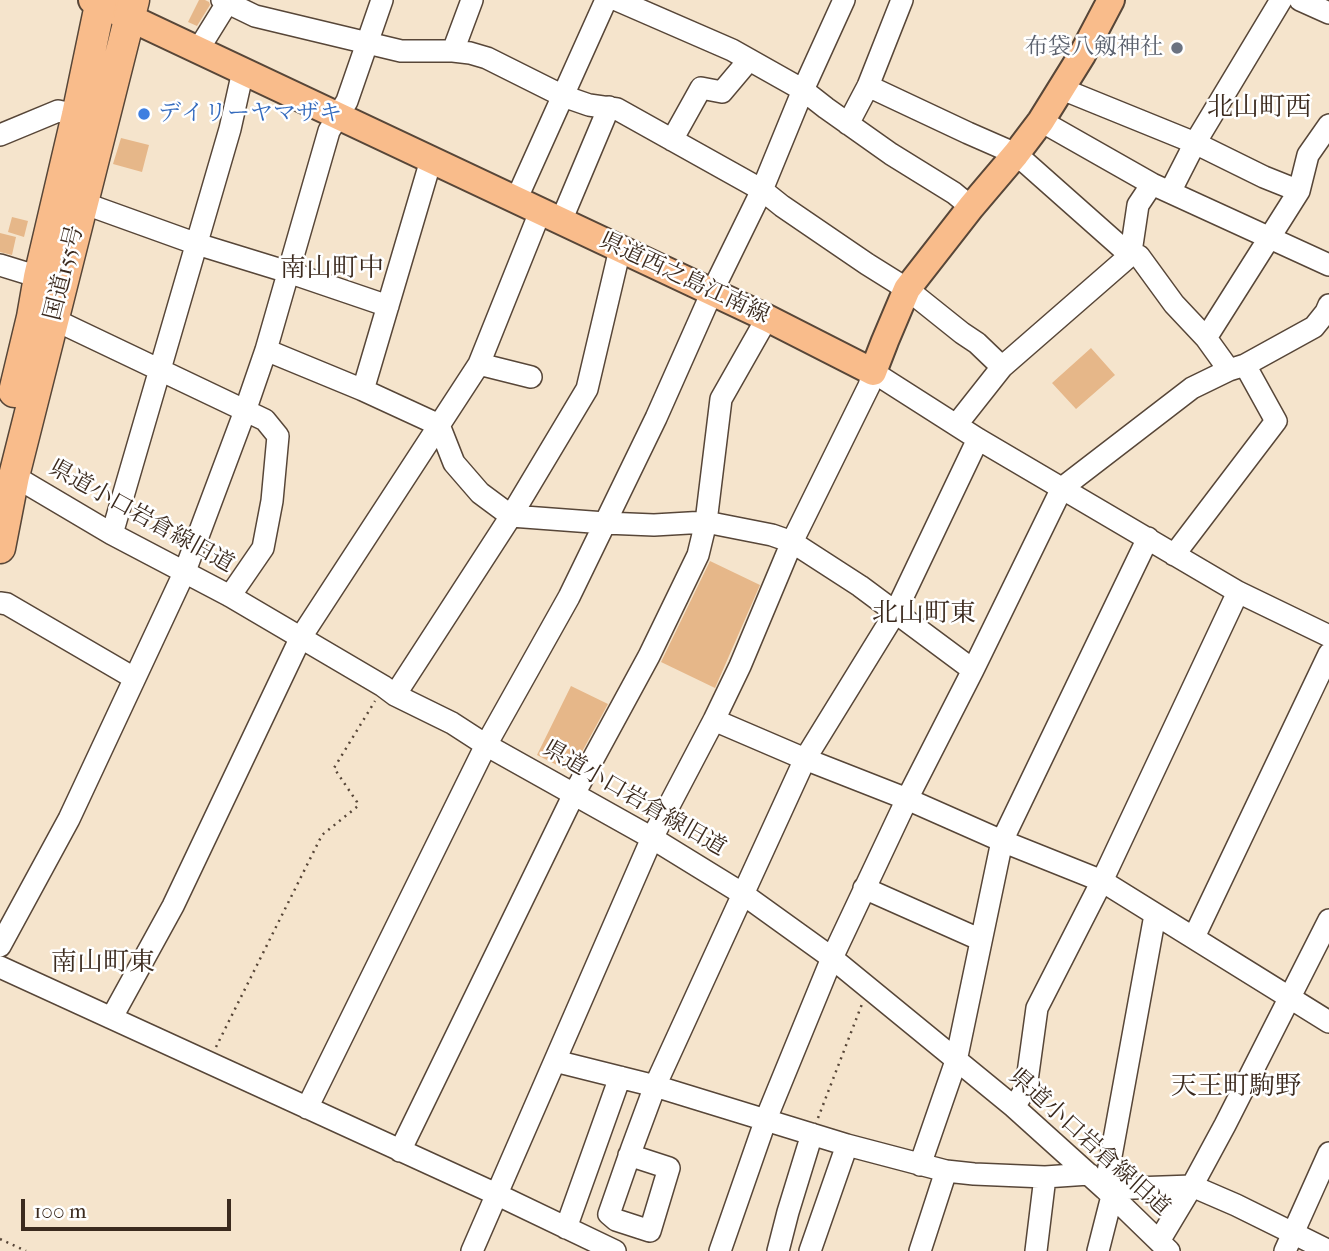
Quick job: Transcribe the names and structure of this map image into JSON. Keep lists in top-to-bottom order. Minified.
{"streets":{"highway":["国道155号"],"main road":["県道西之島江南線"],"street":["県道小口岩倉線旧道"]},"crossings":[["国道155号","県道西之島江南線"],["国道155号","県道小口岩倉線旧道"]],"districts":["北山町西","南山町中","北山町東","南山町東","天王町駒野"],"places":["布袋八剱神社","デイリーヤマザキ"],"scale_bar":"100 m"}
